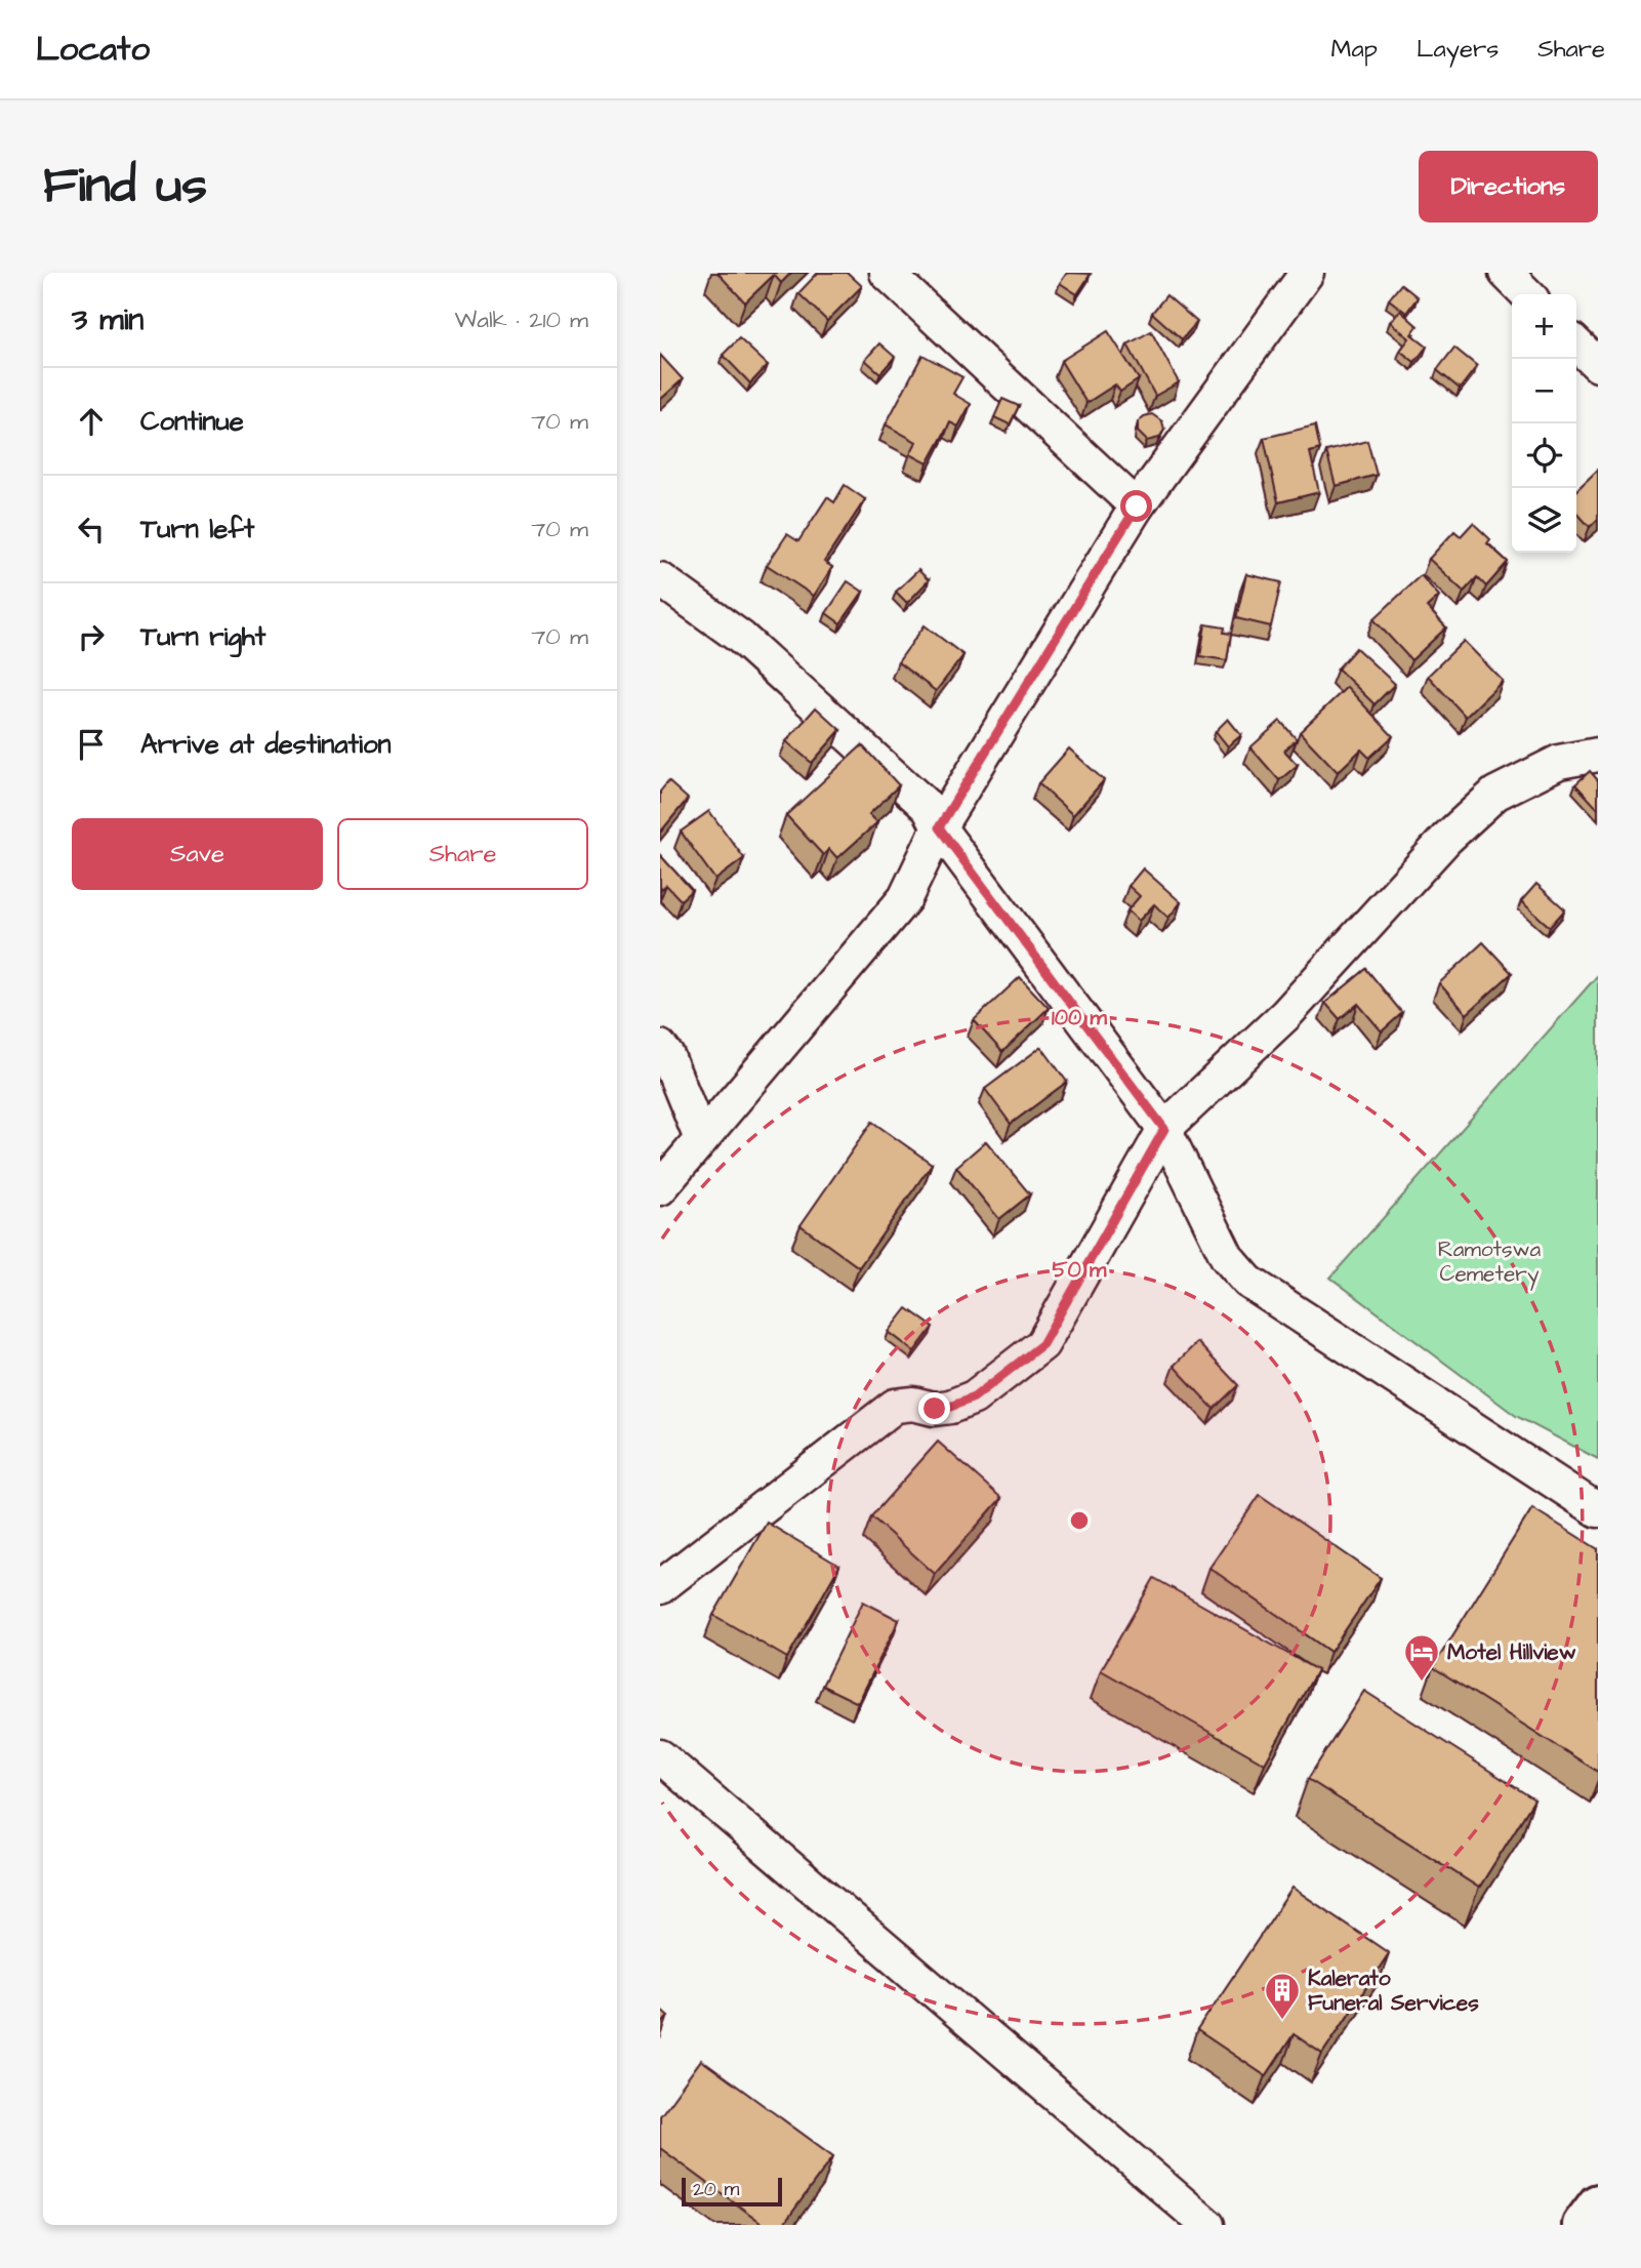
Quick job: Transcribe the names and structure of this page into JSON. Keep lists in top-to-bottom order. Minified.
{"parks":["Ramotswa Cemetery"],"places":{"hotel":["Motel Hillview"],"building":["Kalerato Funeral Services"]},"scale_bar":"20 m","page":{"header":"Locato","nav":["Map","Layers","Share"],"buttons":["Directions",["Save","Share"]],"title":"Find us","heading":["3 min","Walk · 210 m"],"map_buttons":["+","−"],"list":[["Continue","70 m"],["Turn left","70 m"],["Turn right","70 m"],"Arrive at destination"],"scale":"20 m"},"rings":["100 m","50 m"]}
